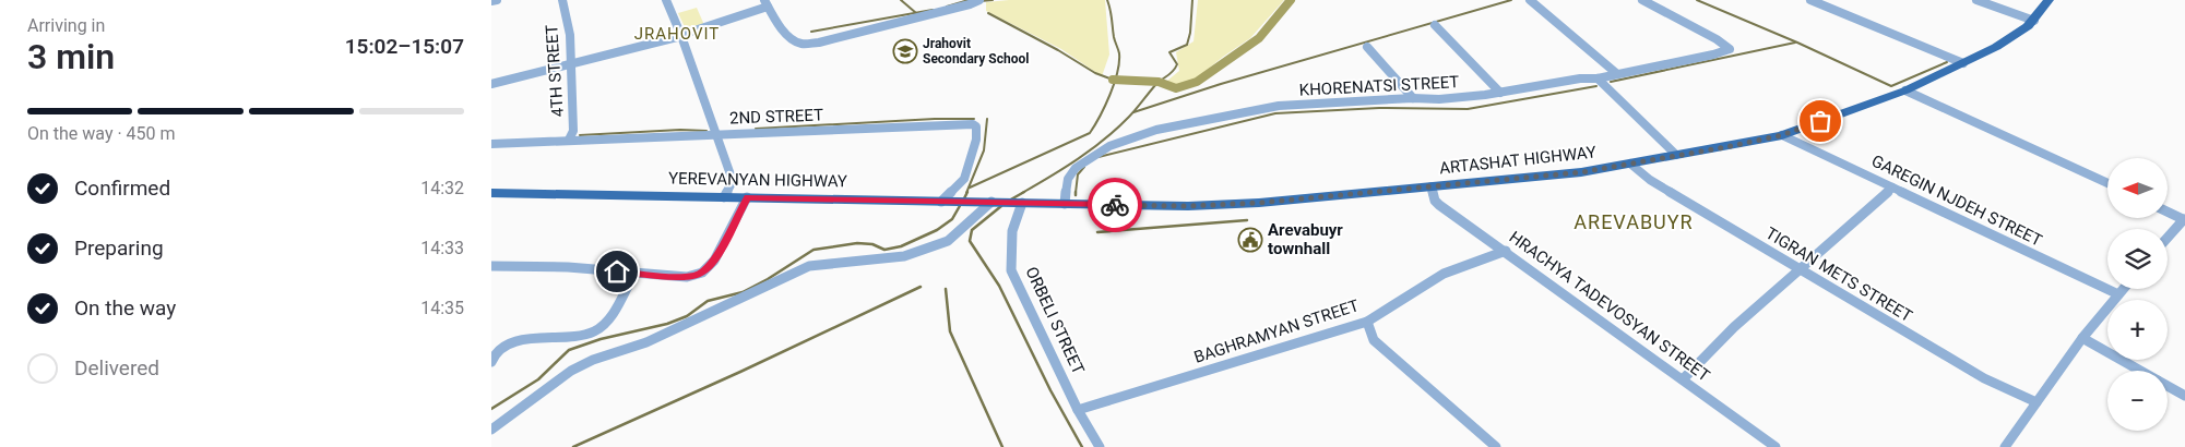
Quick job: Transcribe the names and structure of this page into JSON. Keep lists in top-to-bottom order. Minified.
{"streets":{"main road":["ARTASHAT HIGHWAY","YEREVANYAN HIGHWAY"],"street":["4TH STREET","KHORENATSI STREET","2ND STREET","GAREGIN NJDEH STREET","TIGRAN METS STREET","HRACHYA TADEVOSYAN STREET","ORBELI STREET","BAGHRAMYAN STREET"]},"crossings":[["4TH STREET","2ND STREET"],["KHORENATSI STREET","ARTASHAT HIGHWAY"],["2ND STREET","YEREVANYAN HIGHWAY"],["ARTASHAT HIGHWAY","YEREVANYAN HIGHWAY"],["ARTASHAT HIGHWAY","GAREGIN NJDEH STREET"],["ARTASHAT HIGHWAY","TIGRAN METS STREET"],["ARTASHAT HIGHWAY","HRACHYA TADEVOSYAN STREET"],["ARTASHAT HIGHWAY","ORBELI STREET"],["YEREVANYAN HIGHWAY","ORBELI STREET"],["HRACHYA TADEVOSYAN STREET","BAGHRAMYAN STREET"],["ORBELI STREET","BAGHRAMYAN STREET"]],"districts":["JRAHOVIT","AREVABUYR"],"places":{"school or university":["Jrahovit Secondary School"],"public building":["Arevabuyr townhall"]},"north":"left","page":{"heading":["3 min","Arriving in","15:02–15:07"],"bar":"On the way · 450 m","list":[["Confirmed","14:32"],["Preparing","14:33"],["On the way","14:35"],"Delivered"],"map_buttons":["+","−"]}}
